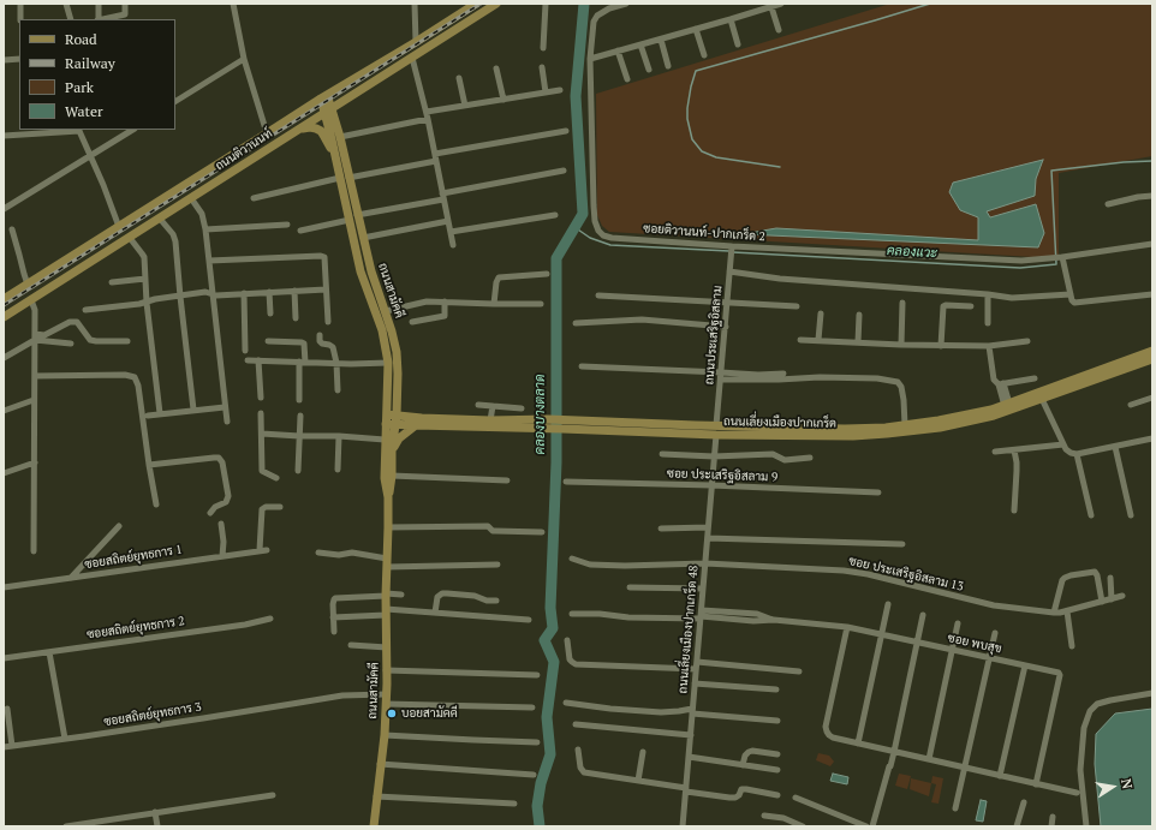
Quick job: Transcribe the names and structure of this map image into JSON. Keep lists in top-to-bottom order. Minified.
{"streets":{"main road":["ถนนติวานนท์","ถนนสามัคคี","ถนนเลี่ยงเมืองปากเกร็ด"],"street":["ซอยติวานนท์-ปากเกร็ด 2","ถนนประเสริฐอิสลาม","ซอย ประเสริฐอิสลาม 9","ซอยสถิตย์ยุทธการ 1","ซอย ประเสริฐอิสลาม 13","ซอยสถิตย์ยุทธการ 2","ถนนเลี่ยงเมืองปากเกร็ด 48","ซอย พบสุข","ซอยสถิตย์ยุทธการ 3"]},"crossings":[["ถนนติวานนท์","ถนนสามัคคี"],["ซอยติวานนท์-ปากเกร็ด 2","ถนนประเสริฐอิสลาม"],["ถนนสามัคคี","ถนนเลี่ยงเมืองปากเกร็ด"],["ถนนสามัคคี","ซอยสถิตย์ยุทธการ 3"],["ถนนประเสริฐอิสลาม","ถนนเลี่ยงเมืองปากเกร็ด"],["ถนนประเสริฐอิสลาม","ถนนเลี่ยงเมืองปากเกร็ด 48"],["ถนนเลี่ยงเมืองปากเกร็ด","ถนนเลี่ยงเมืองปากเกร็ด 48"],["ซอย ประเสริฐอิสลาม 9","ถนนเลี่ยงเมืองปากเกร็ด 48"],["ซอย ประเสริฐอิสลาม 13","ถนนเลี่ยงเมืองปากเกร็ด 48"],["ถนนเลี่ยงเมืองปากเกร็ด 48","ซอย พบสุข"]],"water":["คลองแวะ","คลองบางตลาด"],"places":["บอยสามัคคี"],"legend":["Road","Railway","Park","Water"],"north":"right"}
